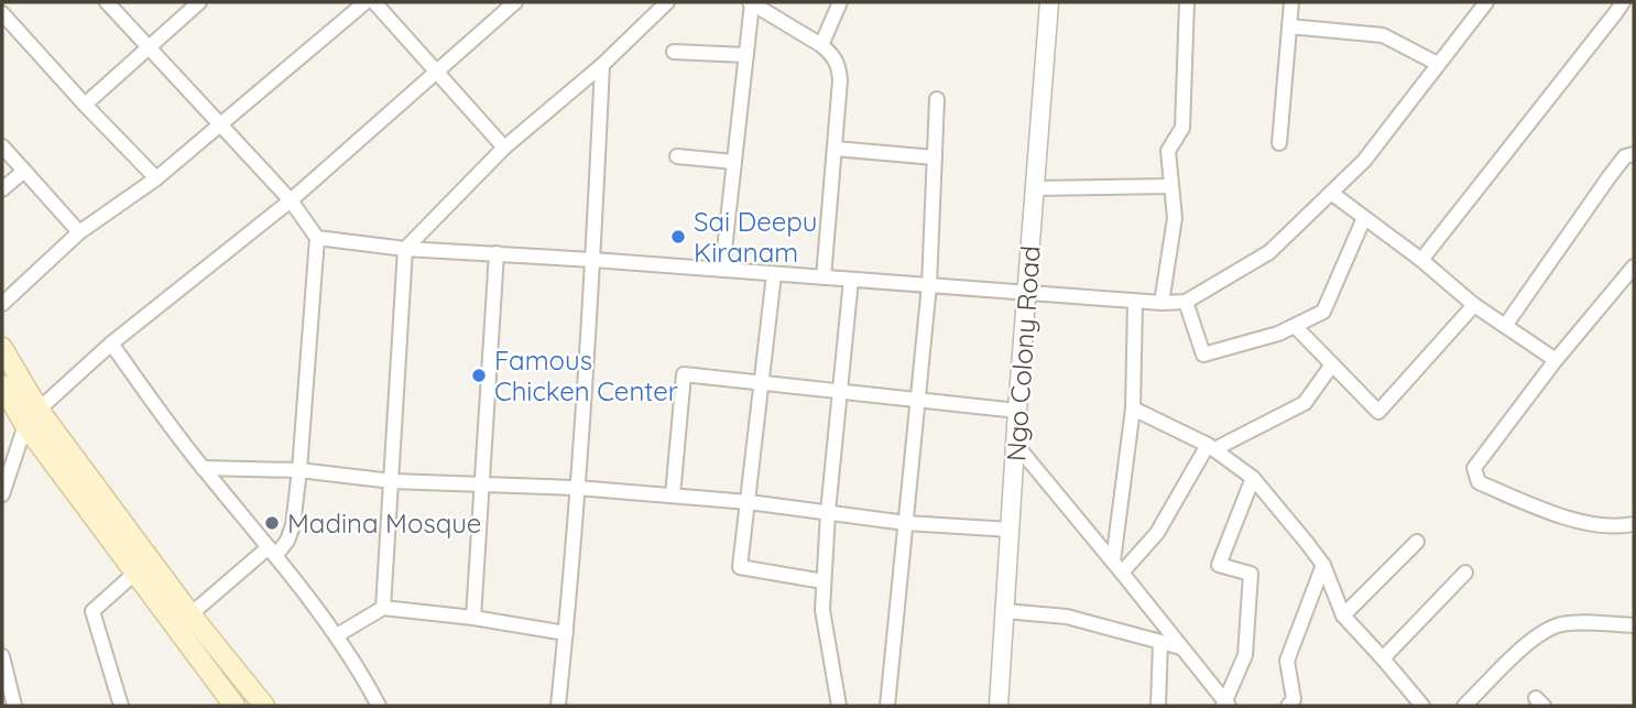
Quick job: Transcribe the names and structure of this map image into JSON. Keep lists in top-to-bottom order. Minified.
{"streets":{"street":["Ngo Colony Road"]},"places":["Sai Deepu Kiranam","Famous Chicken Center","Madina Mosque"]}
